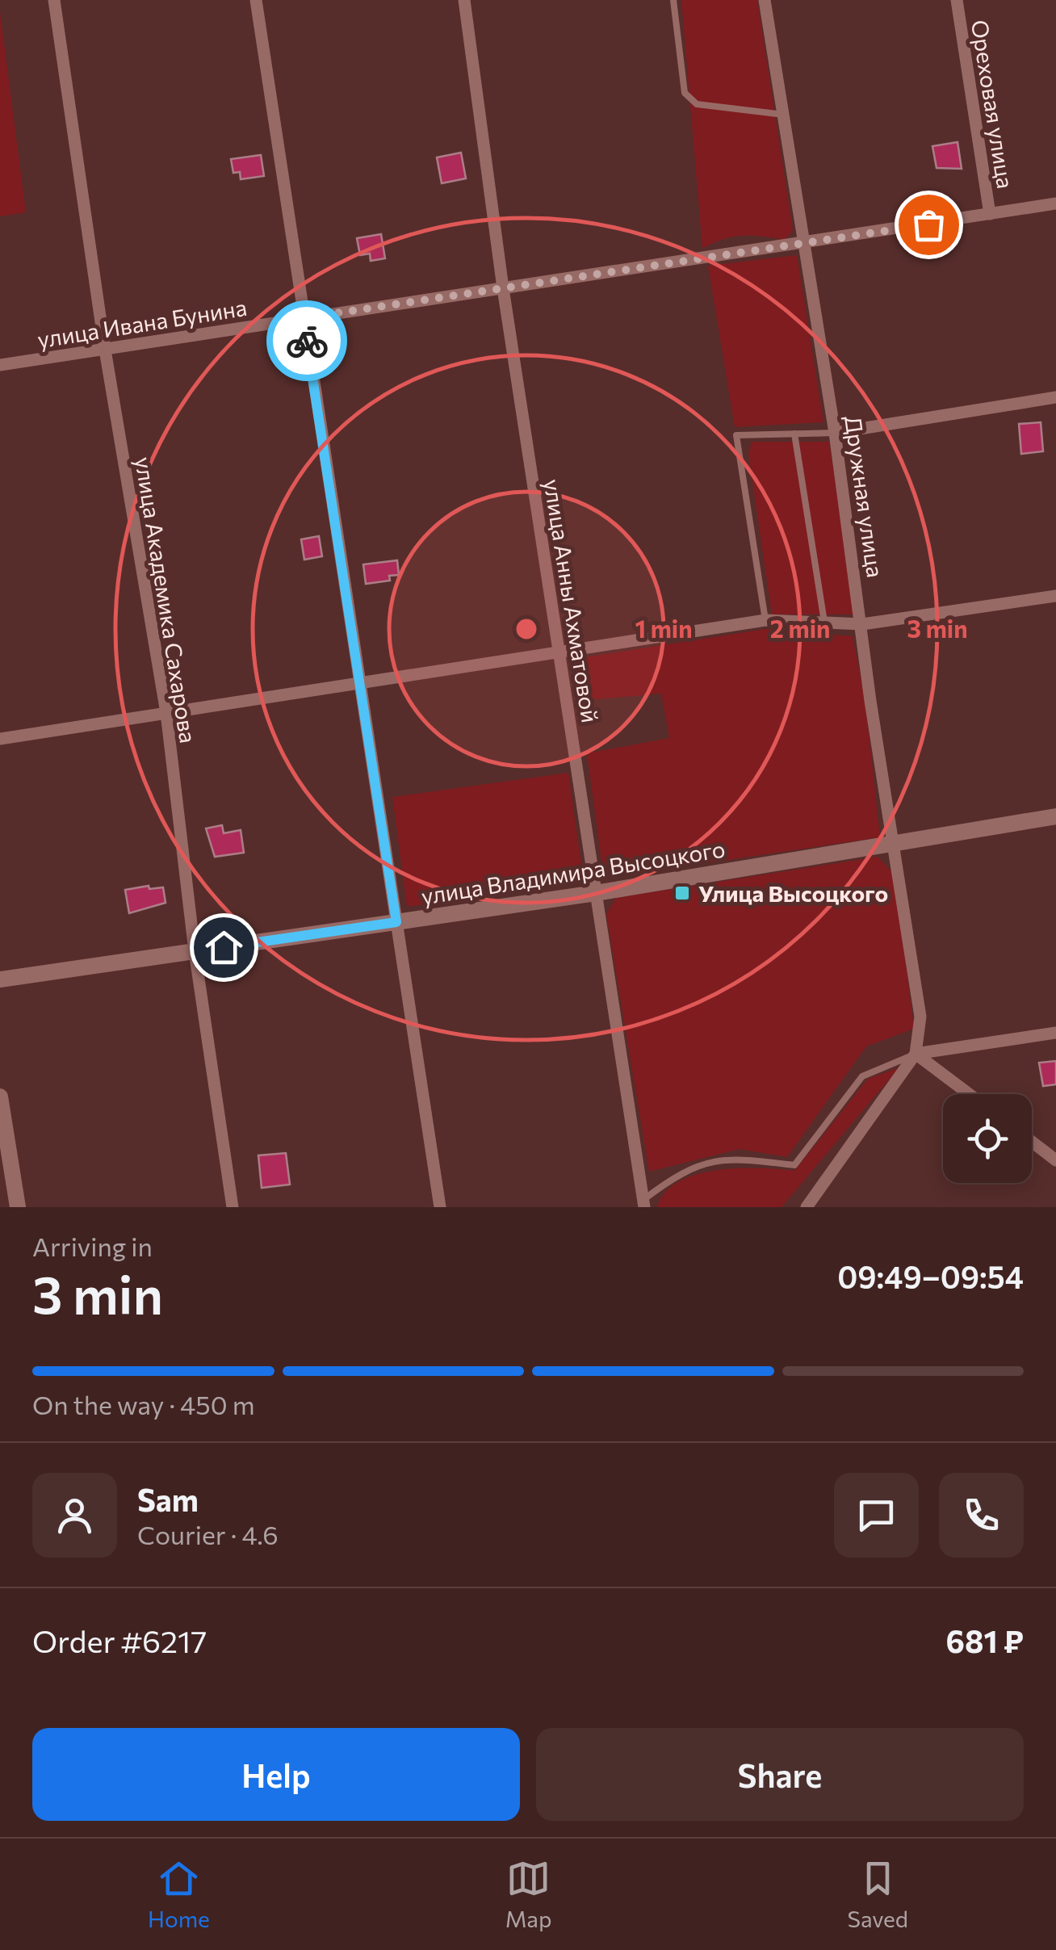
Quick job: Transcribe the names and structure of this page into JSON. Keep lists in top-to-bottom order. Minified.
{"streets":{"street":["Ореховая улица","улица Ивана Бунина","Дружная улица","улица Академика Сахарова","улица Анны Ахматовой","улица Владимира Высоцкого"]},"crossings":[["Ореховая улица","улица Ивана Бунина"],["улица Ивана Бунина","Дружная улица"],["улица Ивана Бунина","улица Академика Сахарова"],["улица Ивана Бунина","улица Анны Ахматовой"],["Дружная улица","улица Владимира Высоцкого"],["улица Академика Сахарова","улица Владимира Высоцкого"],["улица Анны Ахматовой","улица Владимира Высоцкого"]],"places":{"transit":["Улица Высоцкого"]},"page":{"heading":["3 min","Arriving in","09:49–09:54"],"panel":["Sam","Courier · 4.6","Order #6217","681 ₽"],"bar":"On the way · 450 m","buttons":["Help","Share"],"tabs":["Home","Map","Saved"]},"rings":["1 min","2 min","3 min"]}
